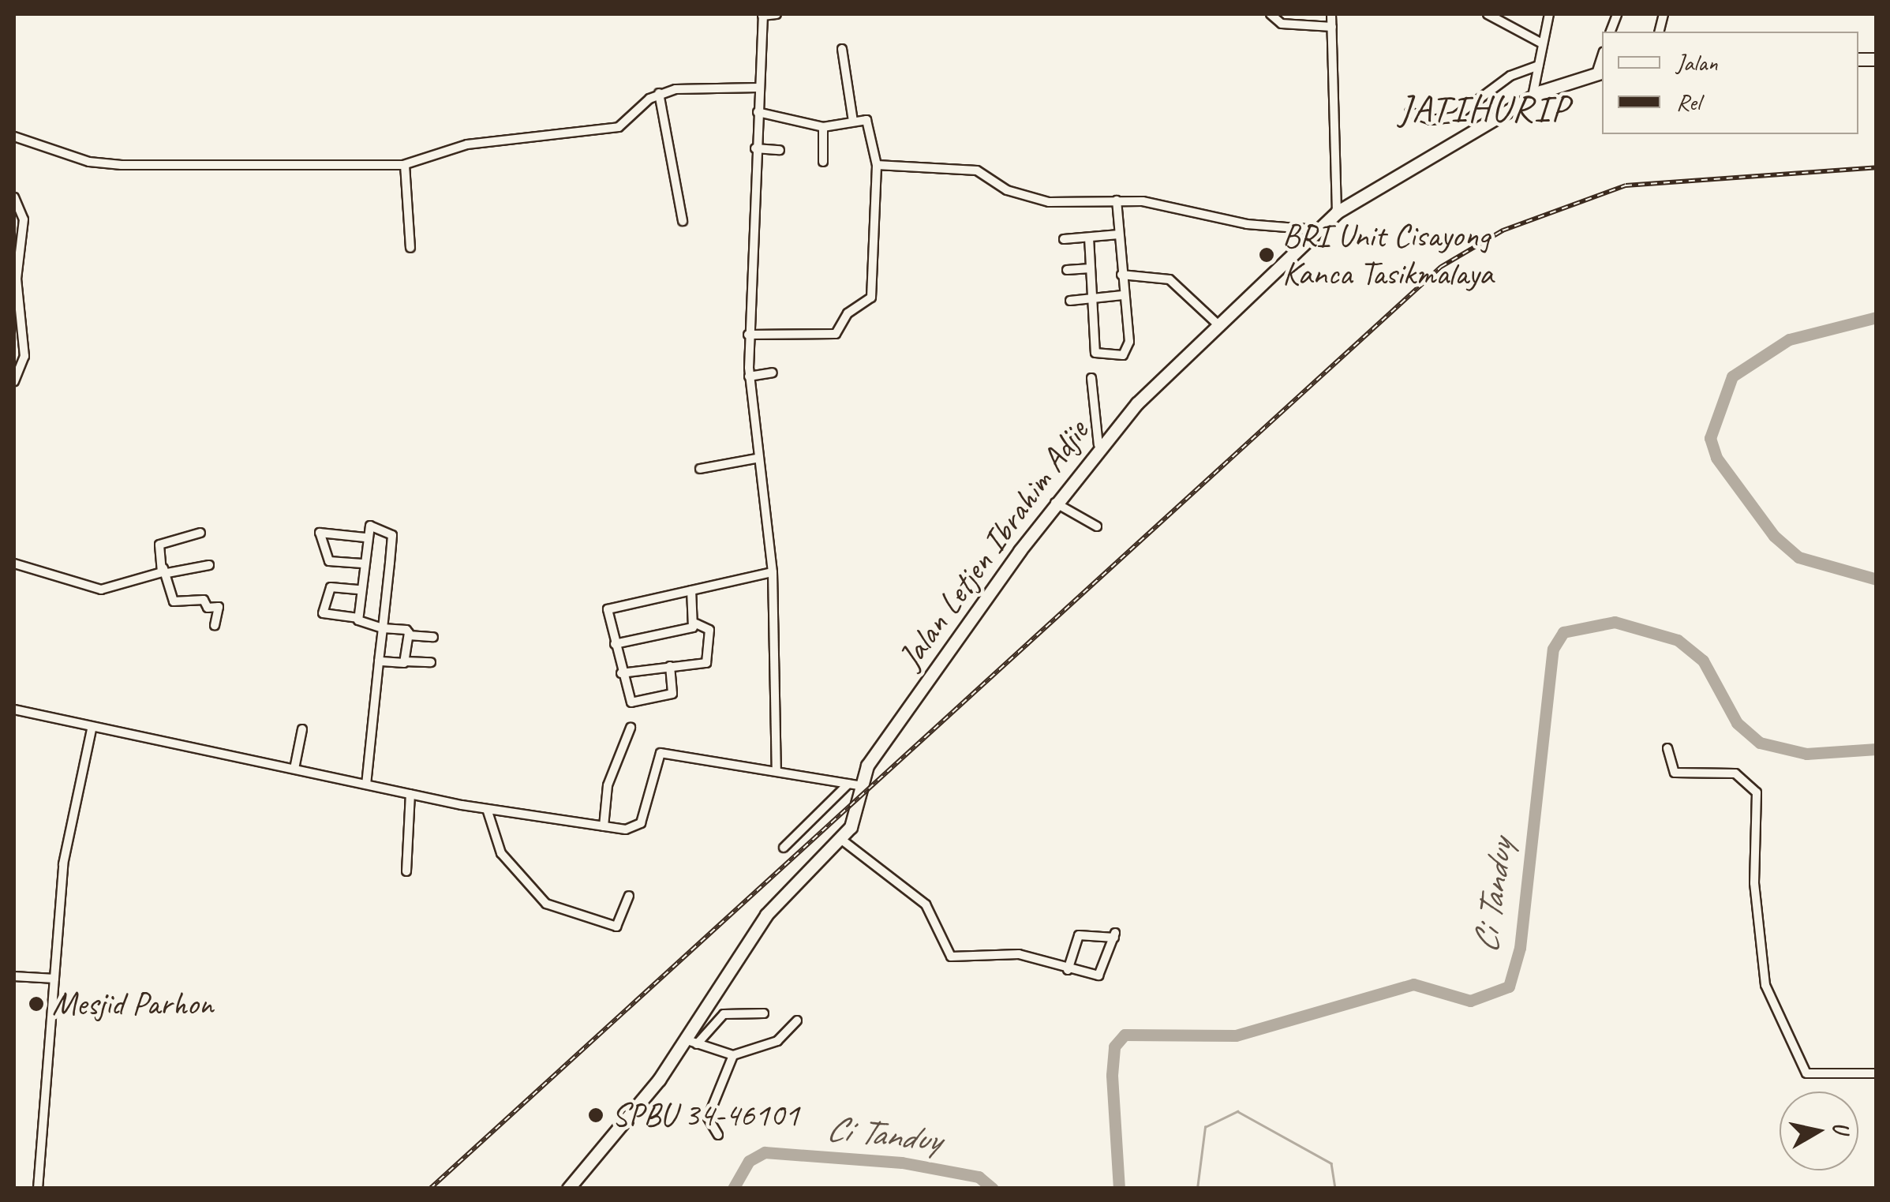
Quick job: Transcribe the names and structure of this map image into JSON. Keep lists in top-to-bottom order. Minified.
{"streets":{"highway":["Jalan Letjen Ibrahim Adjie"]},"districts":["JATIHURIP"],"water":["Ci Tanduy"],"places":["BRI Unit Cisayong Kanca Tasikmalaya","Mesjid Parhon","SPBU 34-46101"],"legend":["Jalan","Rel"],"north":"right"}
